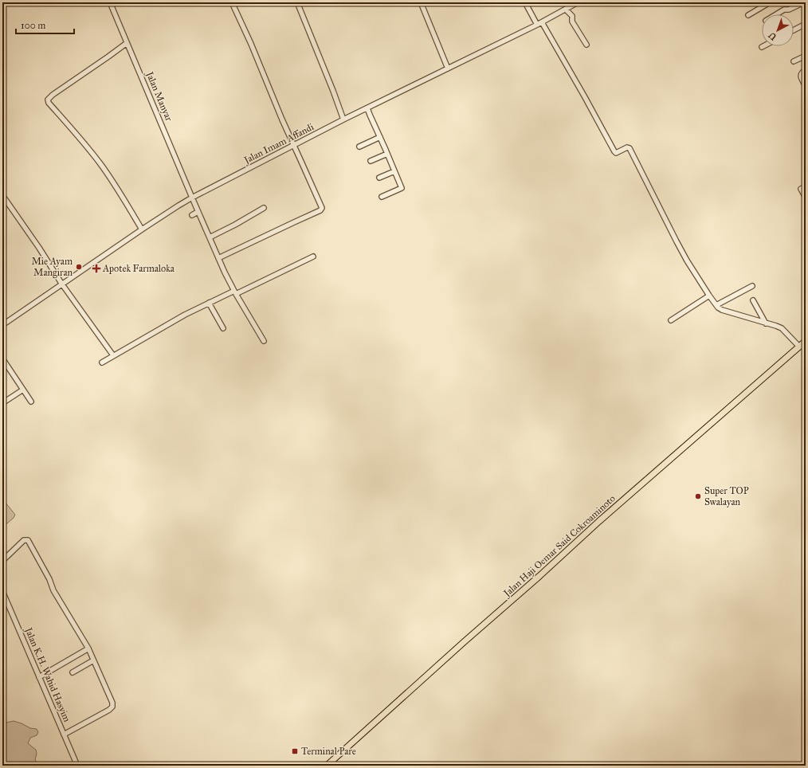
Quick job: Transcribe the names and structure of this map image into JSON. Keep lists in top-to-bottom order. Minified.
{"streets":{"main road":["Jalan Haji Oemar Said Cokroaminoto"],"street":["Jalan Manyar","Jalan Imam Affandi","Jalan K.H. Wahid Hasyim"]},"crossings":[["Jalan Manyar","Jalan Imam Affandi"]],"places":{"other":["Mie Ayam Mangiran","Super TOP Swalayan"],"health":["Apotek Farmaloka"],"transit":["Terminal Pare"]},"scale_bar":"100 m","north":"bottom left"}
